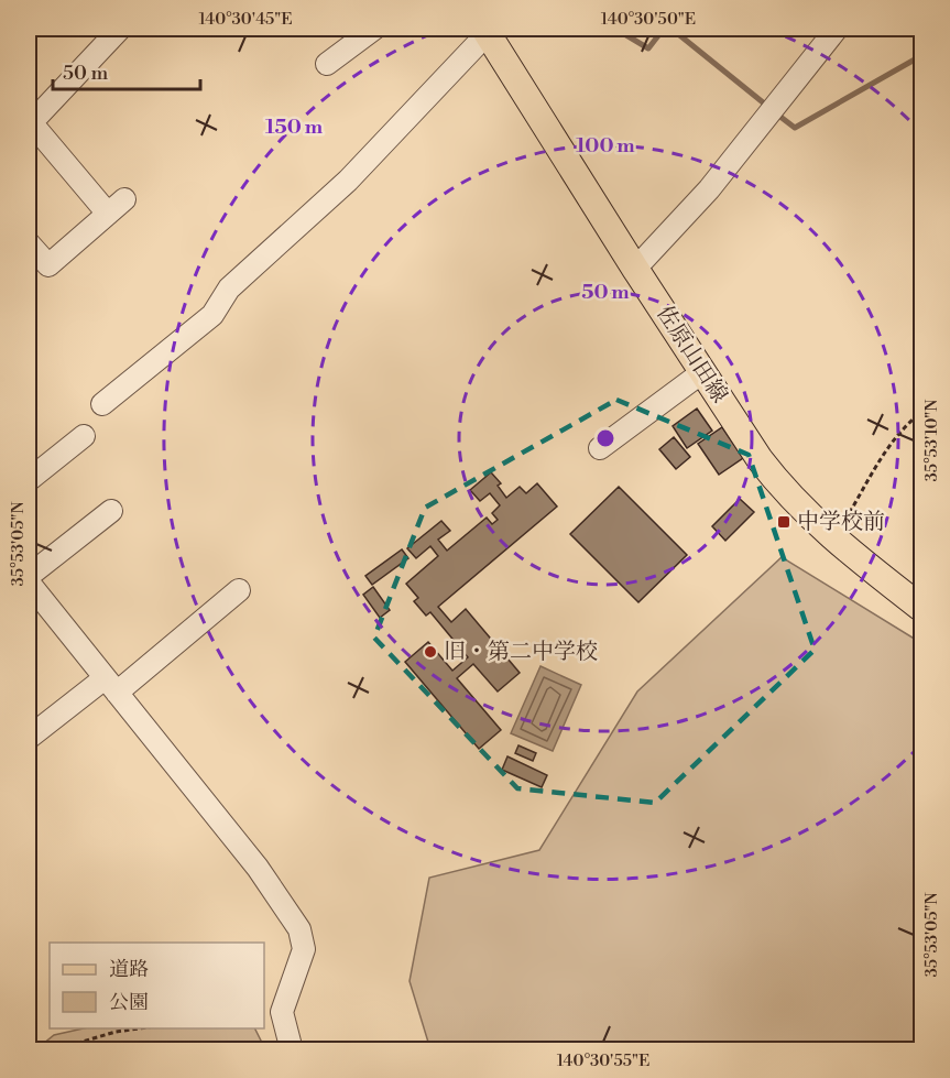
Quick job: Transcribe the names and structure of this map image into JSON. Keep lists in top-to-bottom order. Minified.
{"streets":{"main road":["佐原山田線"]},"places":{"transit":["中学校前"],"other":["旧・第二中学校"]},"legend":["道路","公園"],"scale_bar":"50 m","coordinates":["140°30'45\"E","140°30'50\"E","35°53'10\"N","35°53'05\"N","140°30'55\"E"],"rings":["150 m","100 m","50 m"]}
